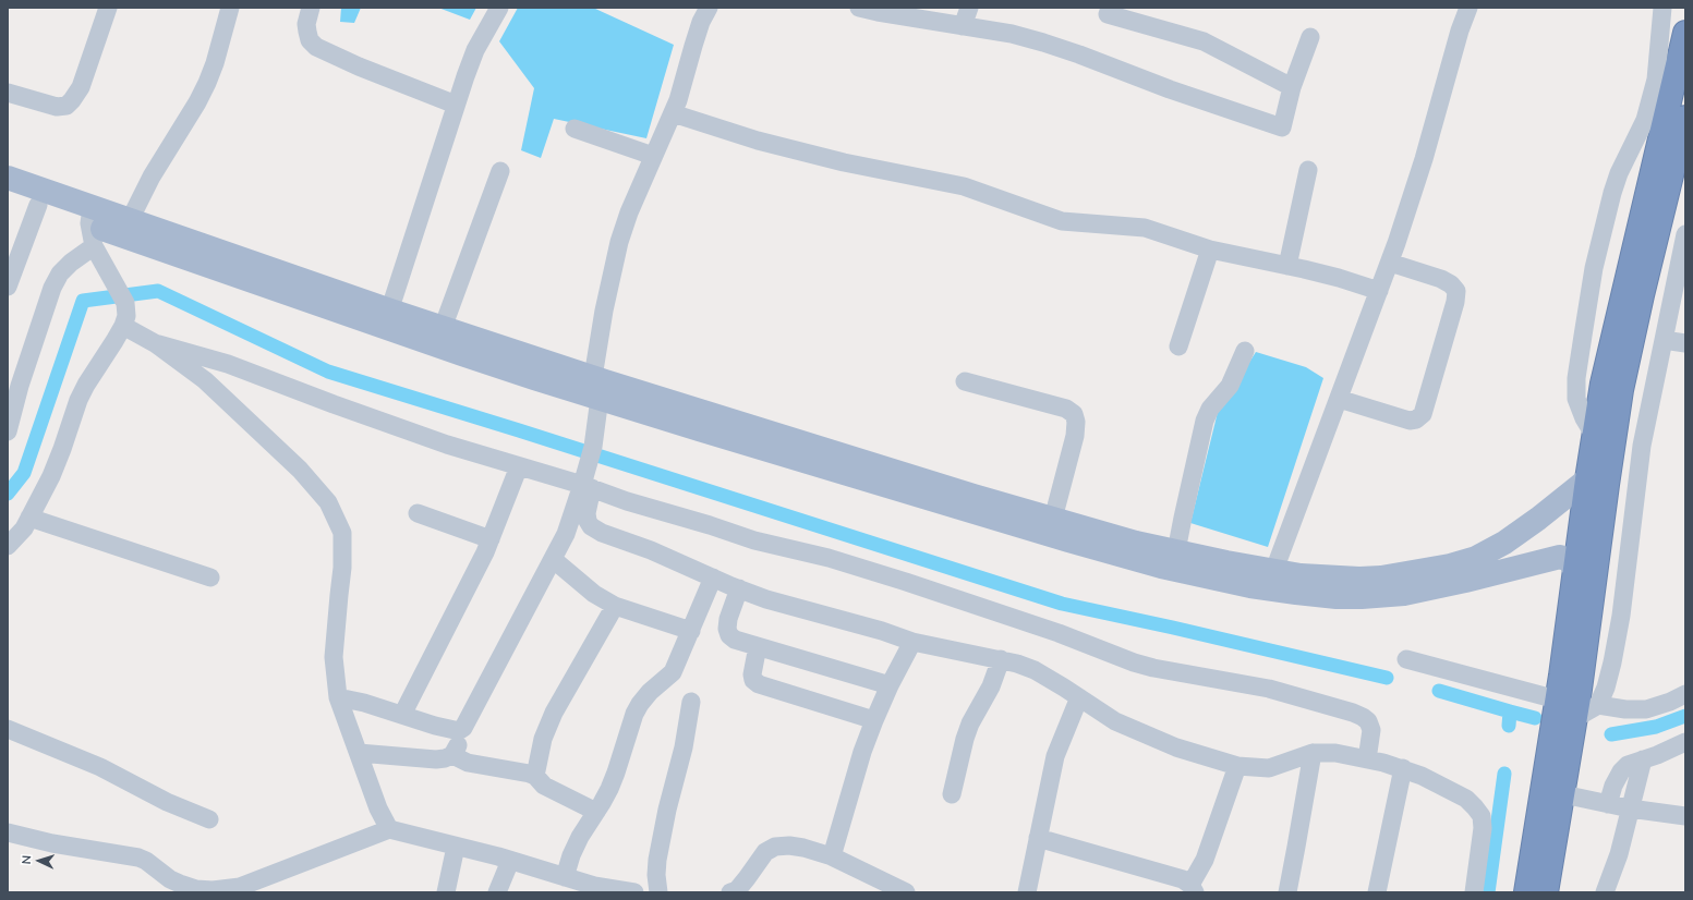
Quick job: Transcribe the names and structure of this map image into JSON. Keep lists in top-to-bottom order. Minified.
{"north":"left"}
